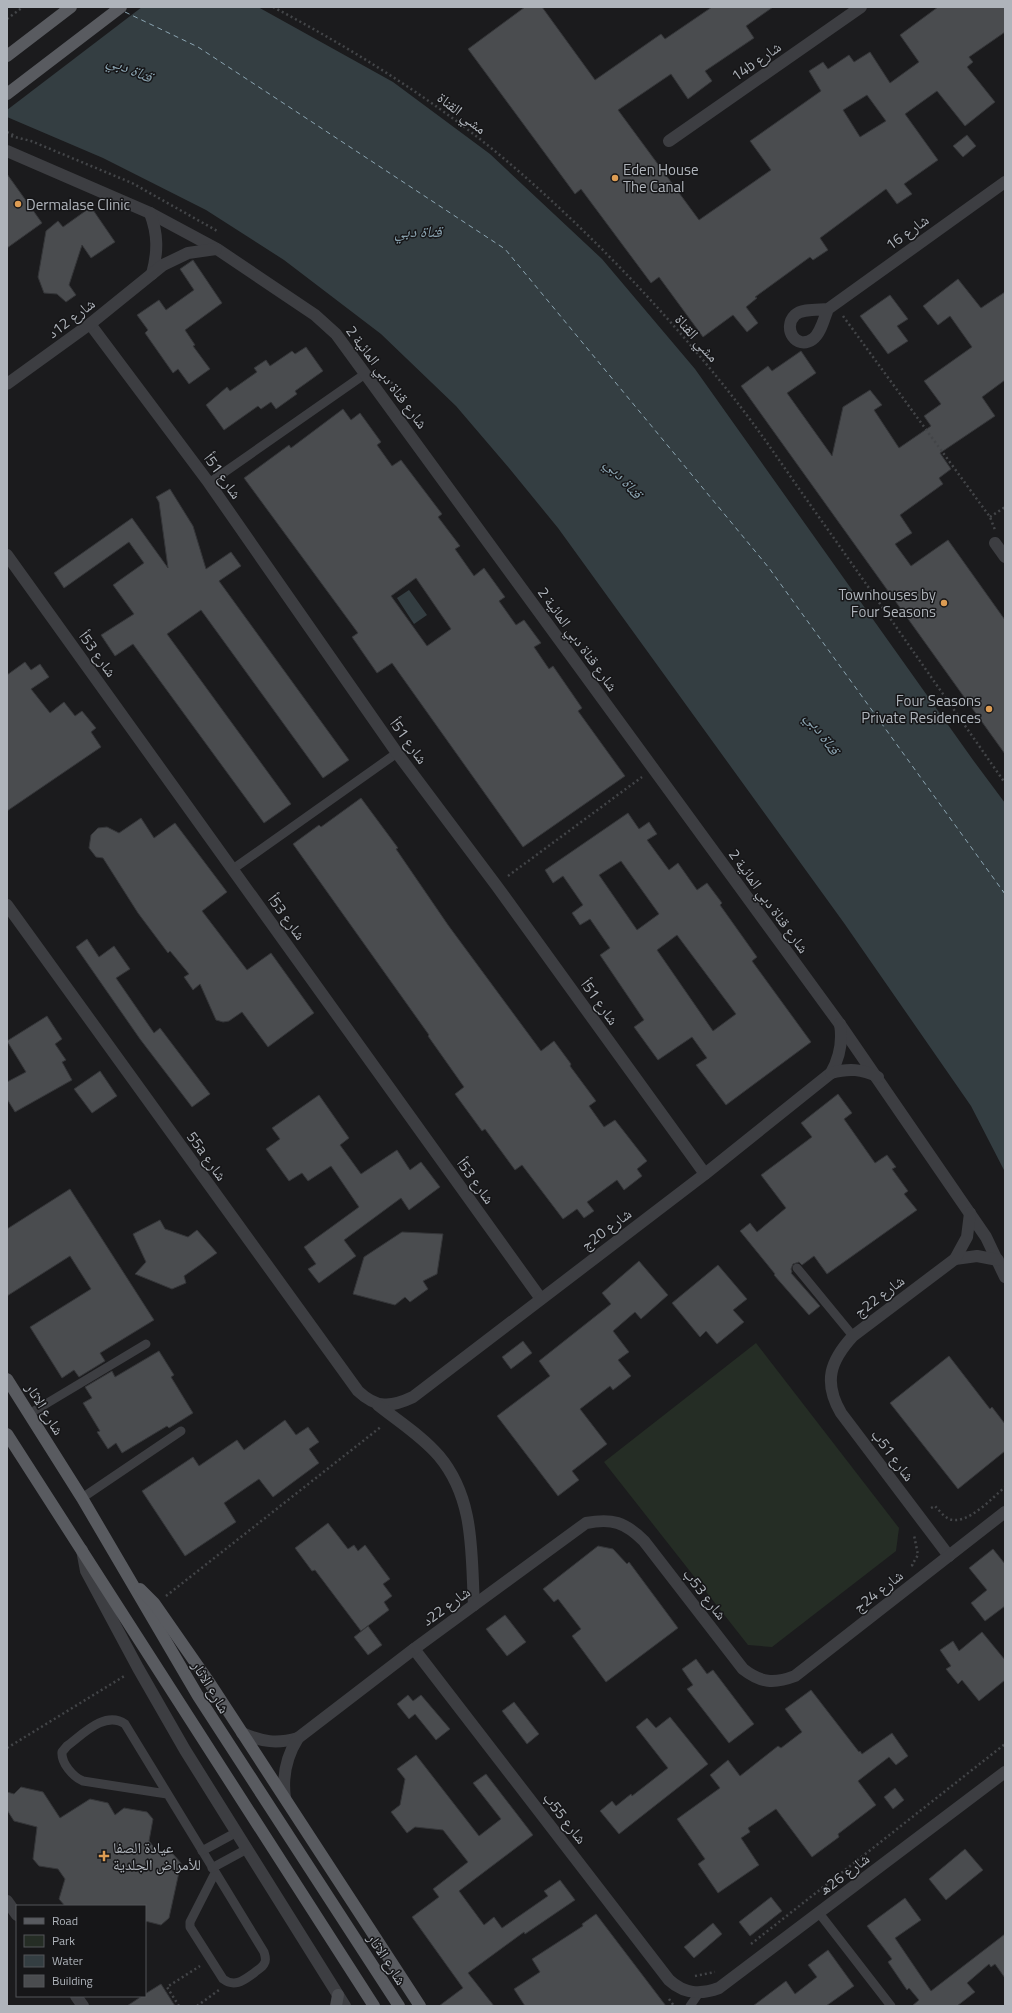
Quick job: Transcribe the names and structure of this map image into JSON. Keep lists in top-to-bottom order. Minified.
{"streets":{"main road":["شارع الاثار"],"street":["14b شارع","شارع 16","شارع 12د","شارع قناة دبي المائية 2","شارع 51أ","شارع 53أ","55a شارع","شارع 20ج","شارع 22ج","شارع 51ب","شارع 24ج","شارع 53ب","شارع 22د","شارع 55ب","شارع 26ه"],"path":["مشي القناة"]},"crossings":[["شارع 12د","شارع قناة دبي المائية 2"],["شارع 12د","شارع 51أ"],["شارع قناة دبي المائية 2","شارع 20ج"],["شارع قناة دبي المائية 2","شارع 22ج"],["شارع 51أ","شارع 20ج"],["شارع 53أ","شارع 20ج"],["55a شارع","شارع 20ج"],["55a شارع","شارع 22د"],["شارع 22ج","شارع 51ب"],["شارع 51ب","شارع 24ج"],["شارع 24ج","شارع 53ب"],["شارع 53ب","شارع 22د"],["شارع 22د","شارع 55ب"],["شارع 55ب","شارع 26ه"]],"water":["قناة دبي"],"places":{"other":["Eden House The Canal","Dermalase Clinic","Townhouses by Four Seasons","Four Seasons Private Residences"],"health":["عيادة الصفا للأمراض الجلدية"]},"legend":["Road","Park","Water","Building"]}
